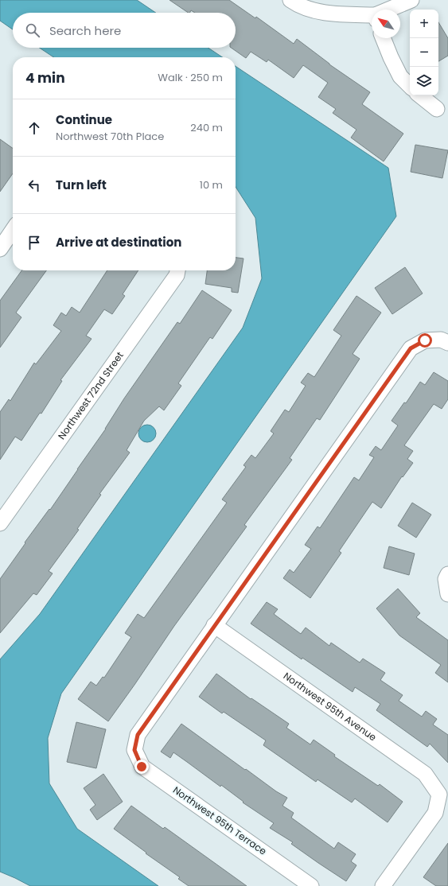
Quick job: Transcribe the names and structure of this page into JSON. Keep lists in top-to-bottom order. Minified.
{"streets":{"street":["Northwest 72nd Street","Northwest 95th Avenue","Northwest 95th Terrace"]},"crossings":[["Northwest 95th Avenue","Northwest 95th Terrace"]],"north":"top left","page":{"map_buttons":["+","−"],"search":"Search here","heading":["4 min","Walk · 250 m"],"list":[["Continue","Northwest 70th Place","240 m"],["Turn left","10 m"],"Arrive at destination"]}}
